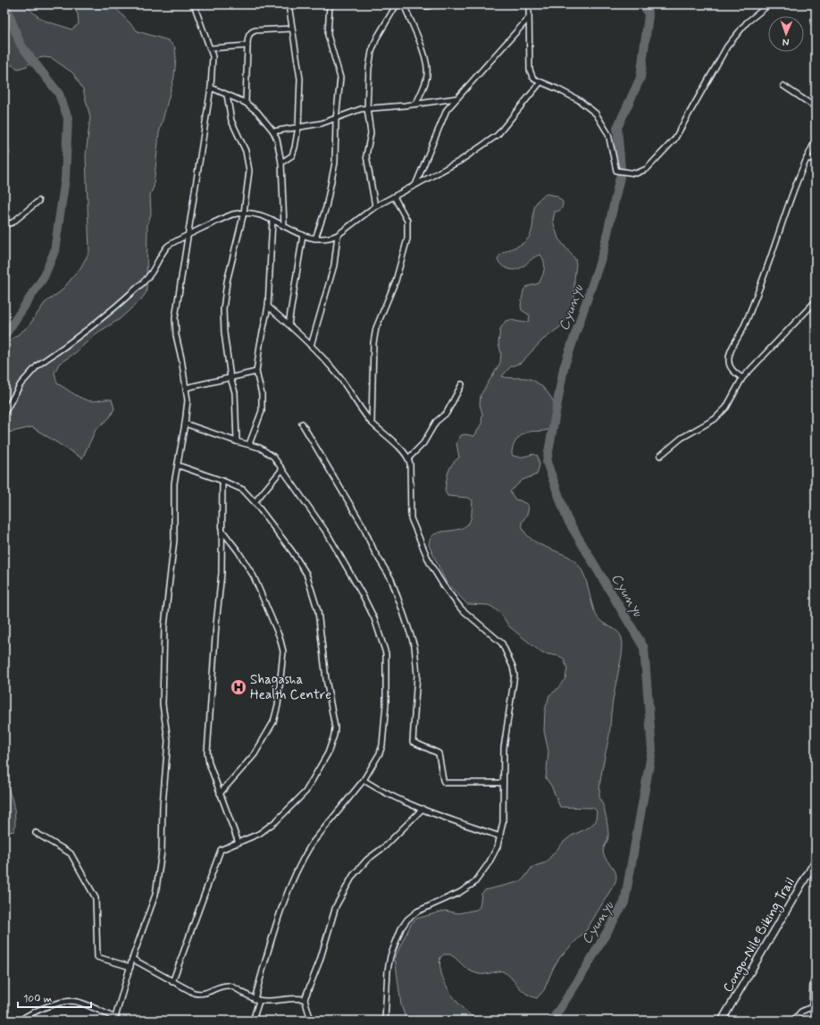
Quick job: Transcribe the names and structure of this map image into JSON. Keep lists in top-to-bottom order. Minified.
{"streets":{"main road":["Congo-Nile Biking Trail"]},"water":["Cyunyu"],"places":{"hospital":["Shagasha Health Centre"]},"scale_bar":"100 m","north":"bottom"}
